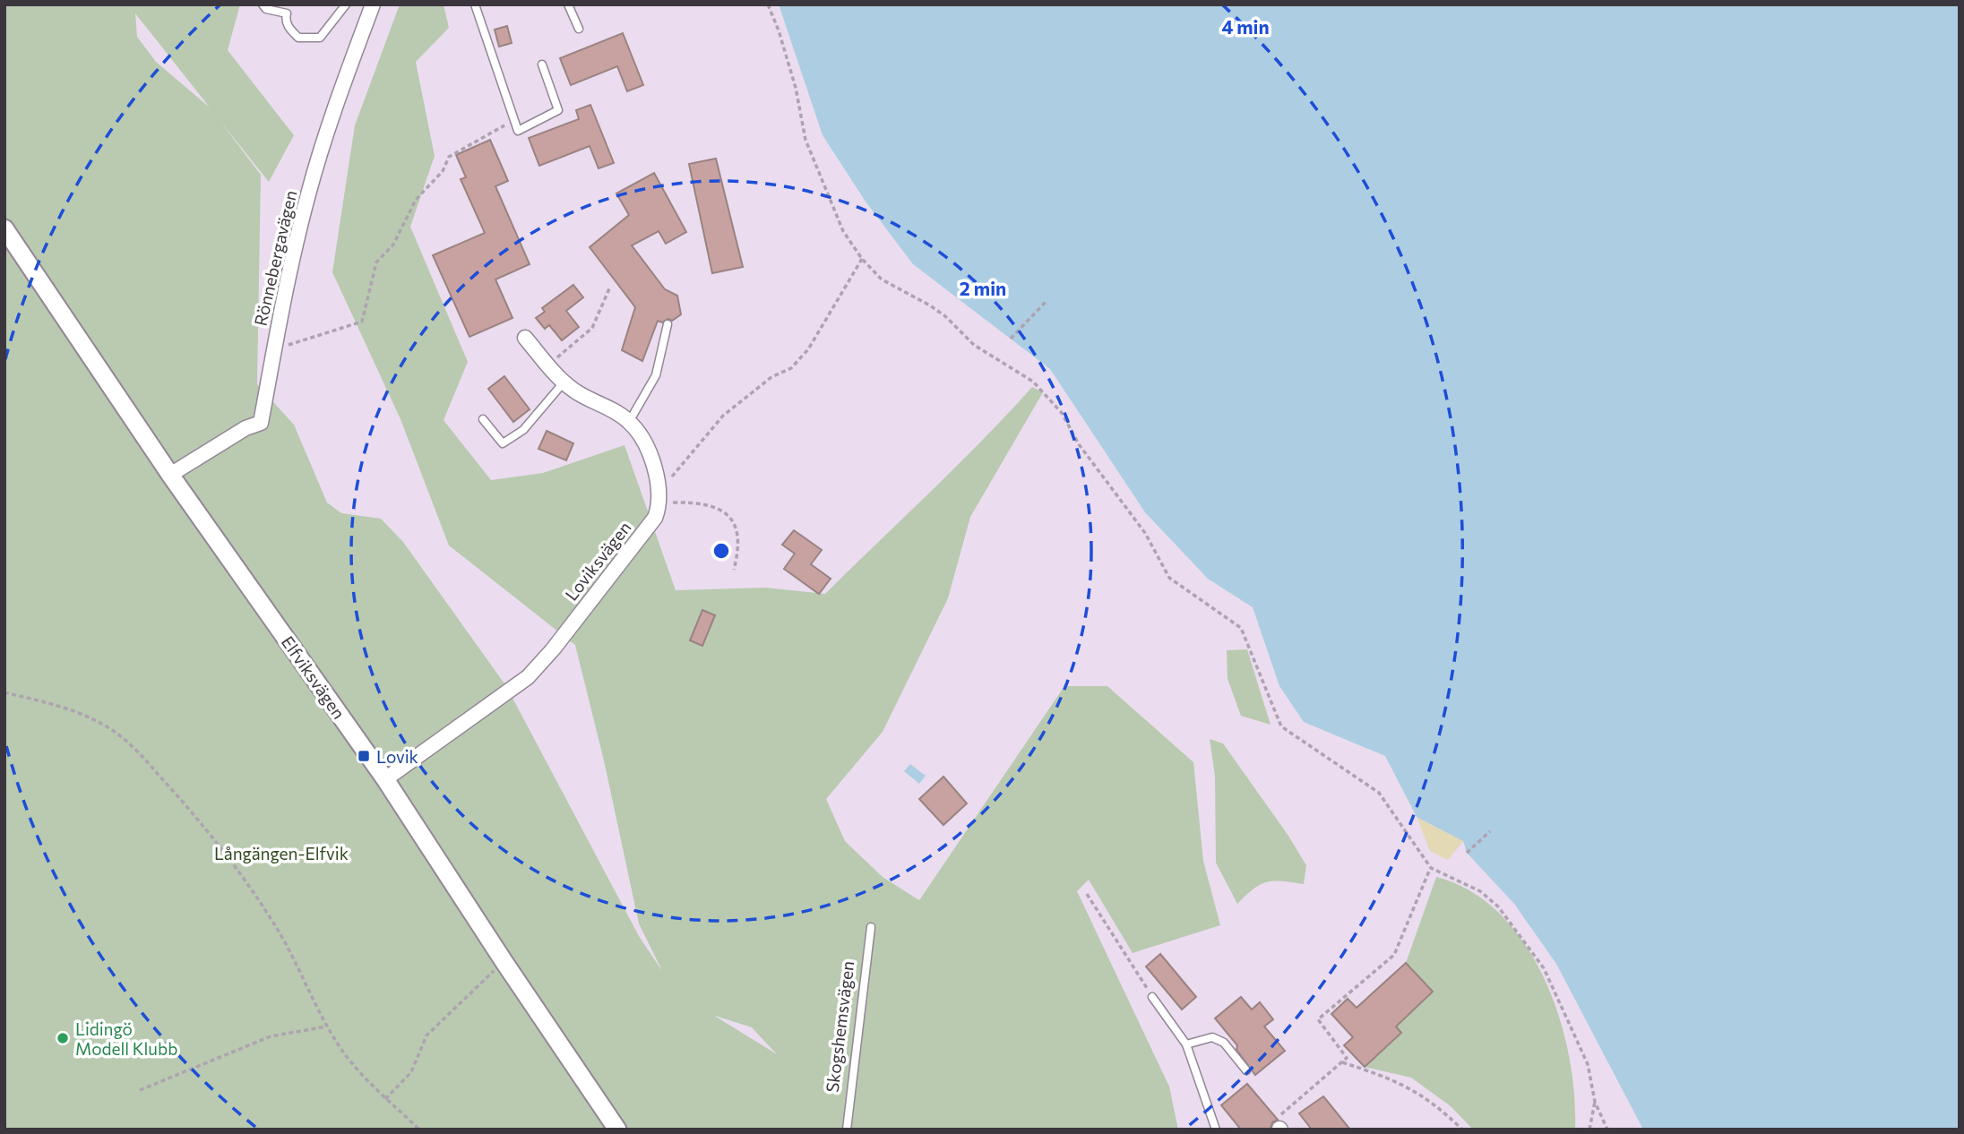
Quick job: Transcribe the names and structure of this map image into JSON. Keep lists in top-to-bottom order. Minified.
{"streets":{"street":["Rönnebergavägen","Loviksvägen","Elfviksvägen"],"lane":["Skogshemsvägen"]},"crossings":[["Rönnebergavägen","Elfviksvägen"],["Loviksvägen","Elfviksvägen"]],"parks":["Långängen-Elfvik"],"places":{"transit":["Lovik"],"other":["Lidingö Modell Klubb"]},"rings":["4 min","2 min"]}
